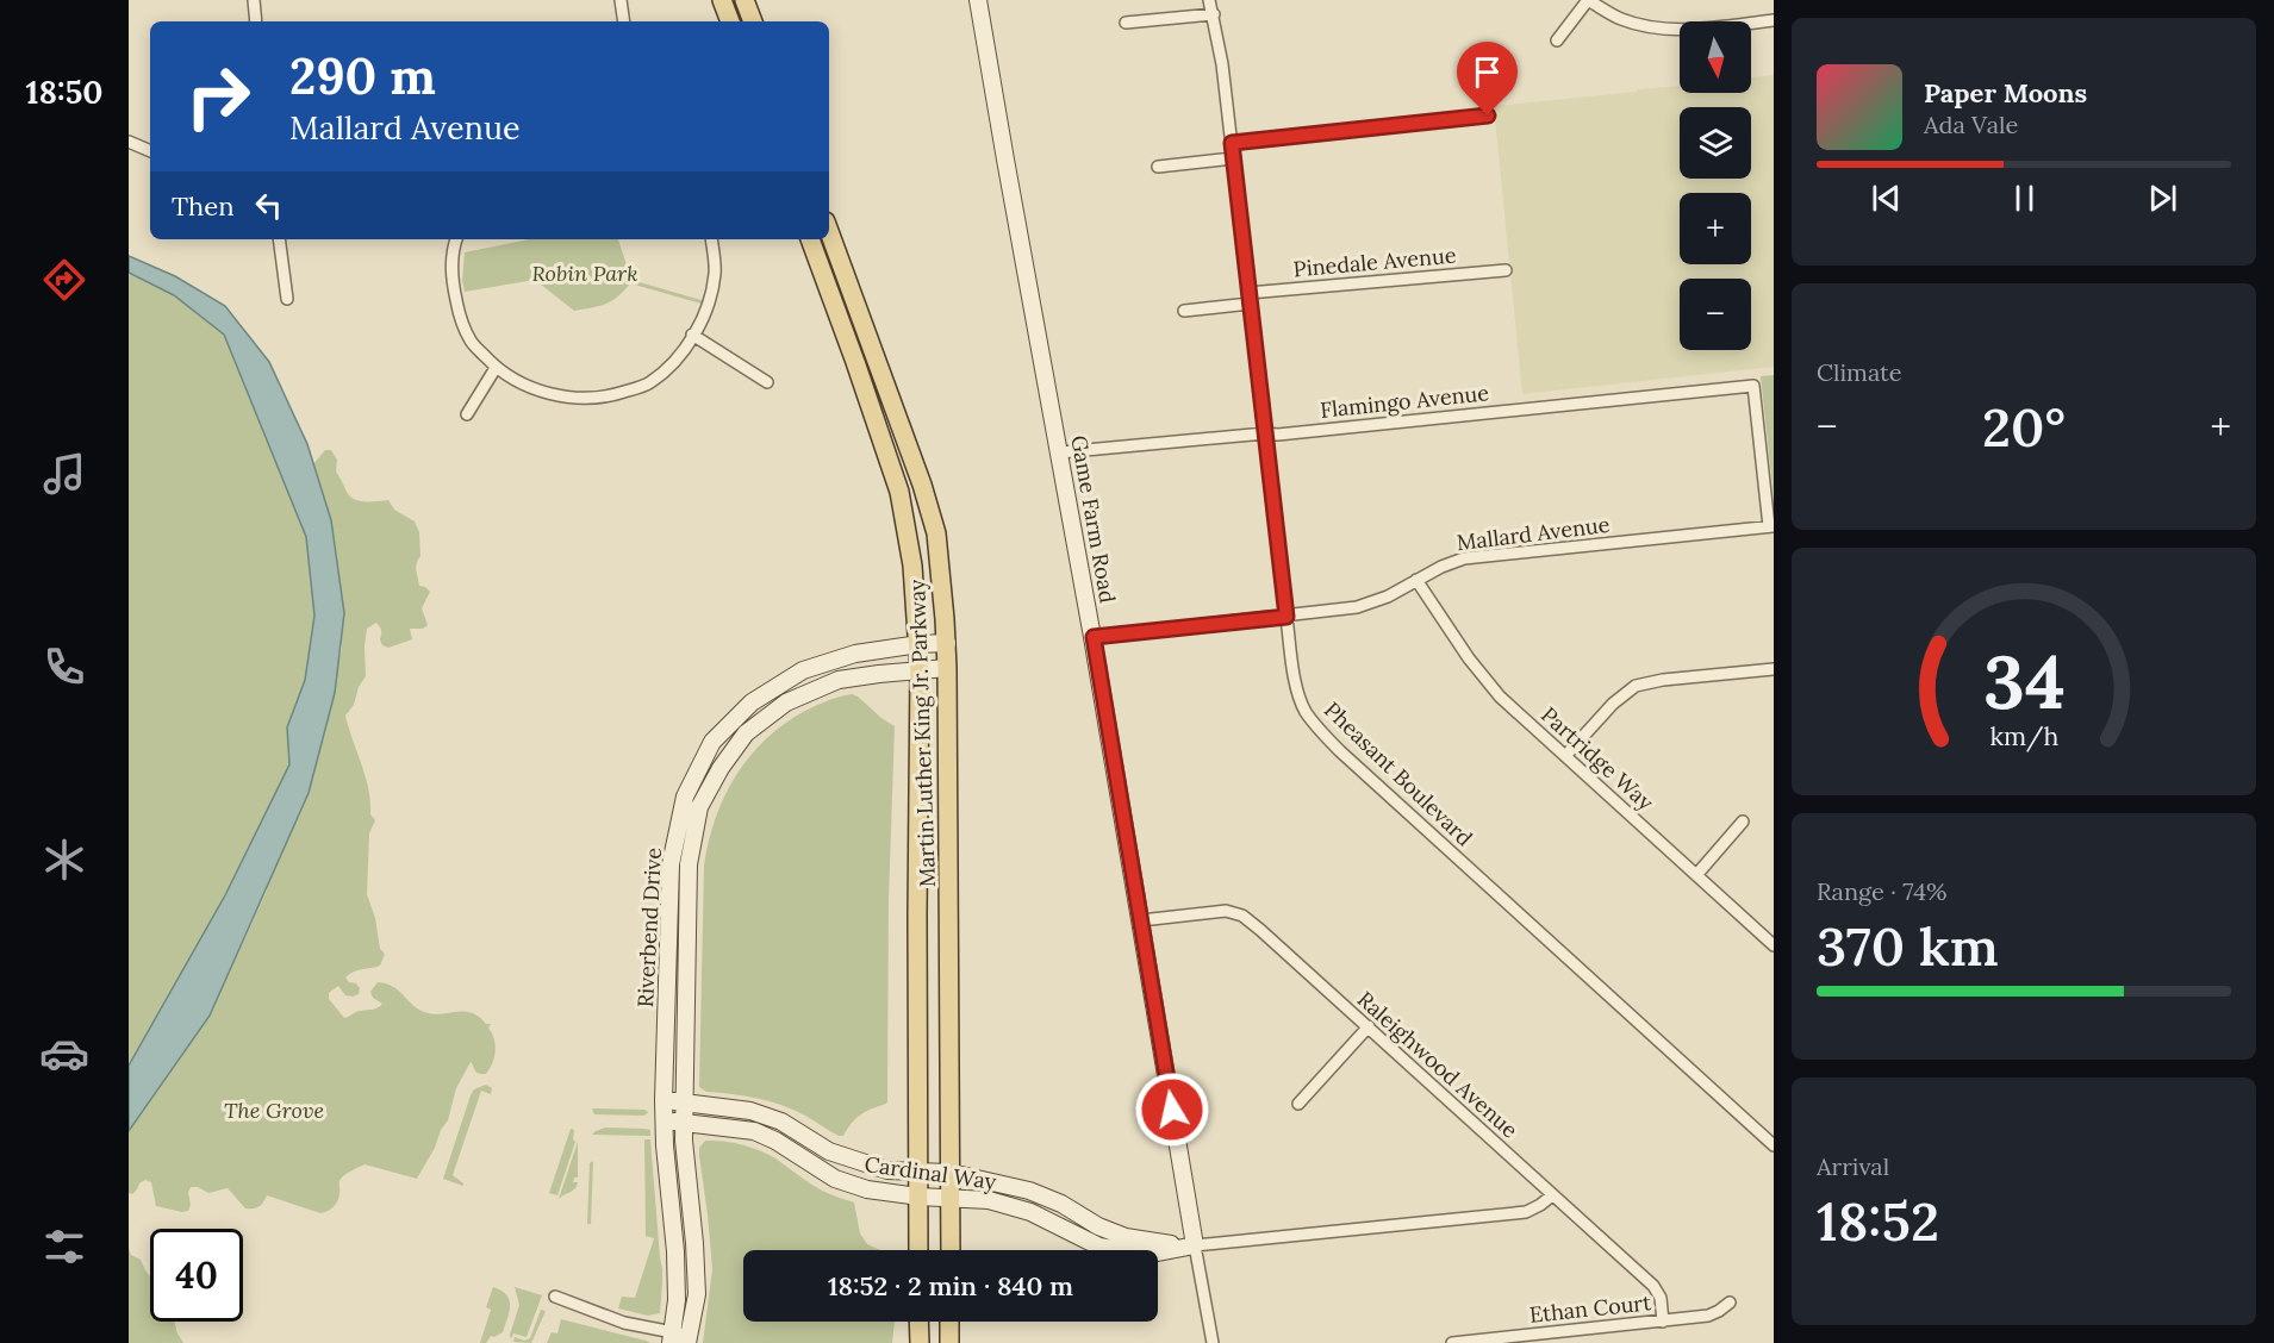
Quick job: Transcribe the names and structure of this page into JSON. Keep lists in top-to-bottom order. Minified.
{"streets":{"main road":["Martin Luther King Jr. Parkway"],"street":["Pinedale Avenue","Flamingo Avenue","Game Farm Road","Mallard Avenue","Partridge Way","Pheasant Boulevard","Riverbend Drive","Raleighwood Avenue","Cardinal Way","Ethan Court"]},"crossings":[["Pinedale Avenue","Pheasant Boulevard"],["Flamingo Avenue","Game Farm Road"],["Flamingo Avenue","Mallard Avenue"],["Flamingo Avenue","Pheasant Boulevard"],["Game Farm Road","Mallard Avenue"],["Game Farm Road","Raleighwood Avenue"],["Game Farm Road","Cardinal Way"],["Mallard Avenue","Partridge Way"],["Mallard Avenue","Pheasant Boulevard"],["Martin Luther King Jr. Parkway","Riverbend Drive"],["Martin Luther King Jr. Parkway","Cardinal Way"],["Riverbend Drive","Cardinal Way"],["Raleighwood Avenue","Cardinal Way"],["Raleighwood Avenue","Ethan Court"]],"parks":["Robin Park","The Grove"],"north":"bottom","page":{"tabs":"18:50","map_buttons":["+","−"],"turn":["290 m","Mallard Avenue"],"song":["Paper Moons","Ada Vale"],"then":"Then","tile":["Climate",["Range · 74%","370 km"],["Arrival","18:52"]],"heat":["−","20°","+"],"limit":"40","trip":"18:52 · 2 min · 840 m","gauge":["34","km/h"]}}
